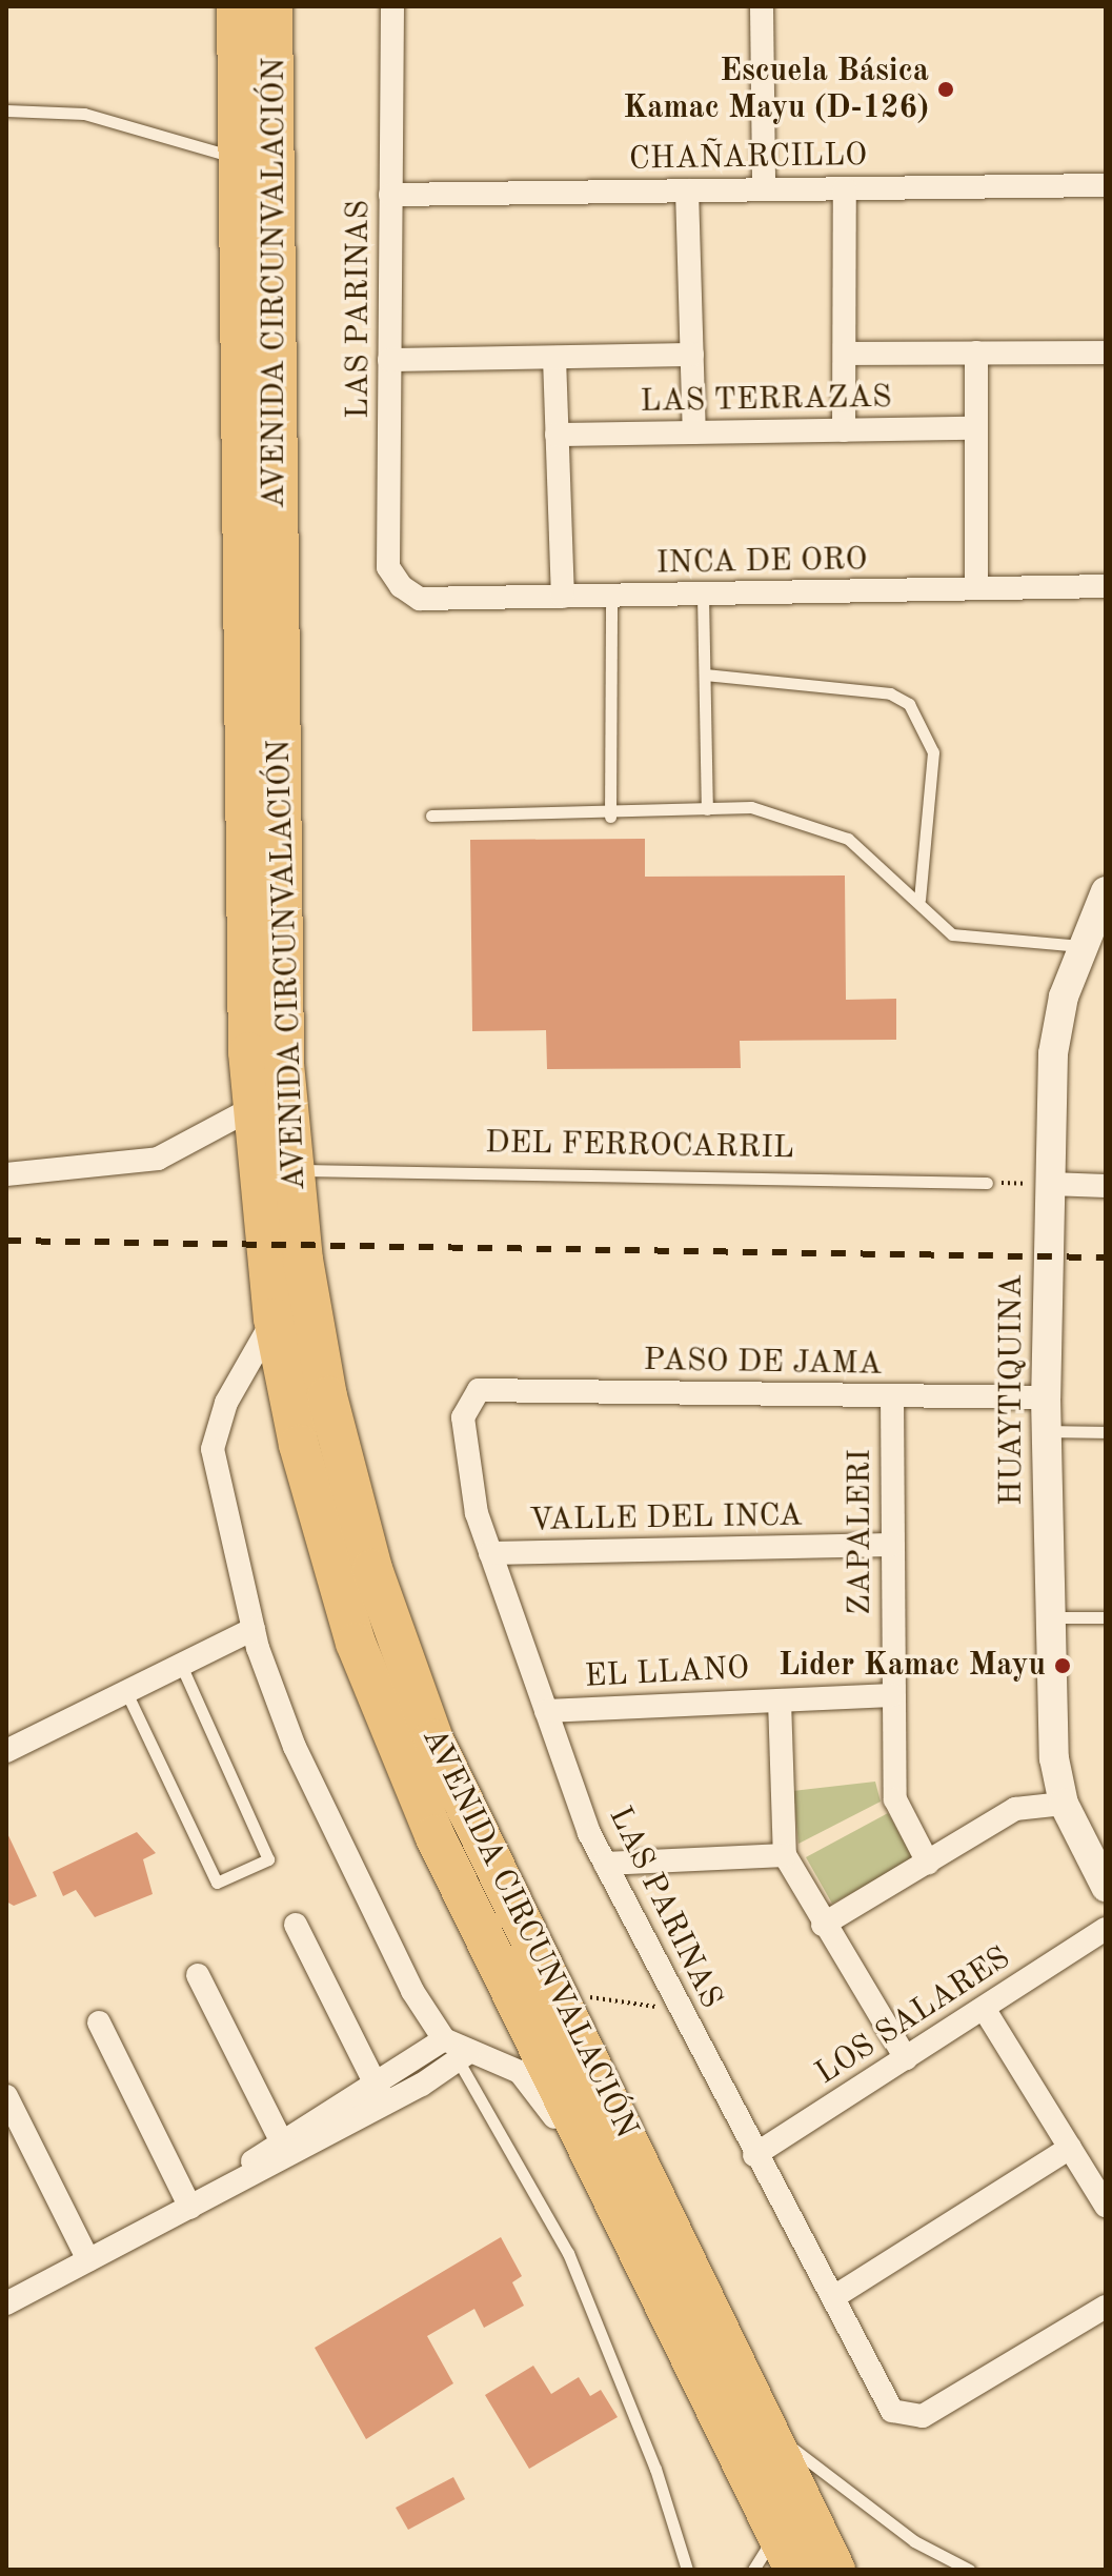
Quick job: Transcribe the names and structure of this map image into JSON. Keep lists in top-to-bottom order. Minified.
{"streets":{"highway":["AVENIDA CIRCUNVALACIÓN"],"street":["CHAÑARCILLO","LAS PARINAS","LAS TERRAZAS","INCA DE ORO","PASO DE JAMA","HUAYTIQUINA","VALLE DEL INCA","ZAPALERI","EL LLANO","LOS SALARES"],"lane":["DEL FERROCARRIL"]},"crossings":[["CHAÑARCILLO","LAS PARINAS"],["AVENIDA CIRCUNVALACIÓN","DEL FERROCARRIL"],["LAS PARINAS","LAS TERRAZAS"],["LAS PARINAS","INCA DE ORO"],["LAS PARINAS","PASO DE JAMA"],["LAS PARINAS","VALLE DEL INCA"],["LAS PARINAS","EL LLANO"],["LAS PARINAS","LOS SALARES"],["PASO DE JAMA","HUAYTIQUINA"],["PASO DE JAMA","ZAPALERI"],["VALLE DEL INCA","ZAPALERI"],["ZAPALERI","EL LLANO"]],"places":["Escuela Básica Kamac Mayu (D-126)","Lider Kamac Mayu"]}
